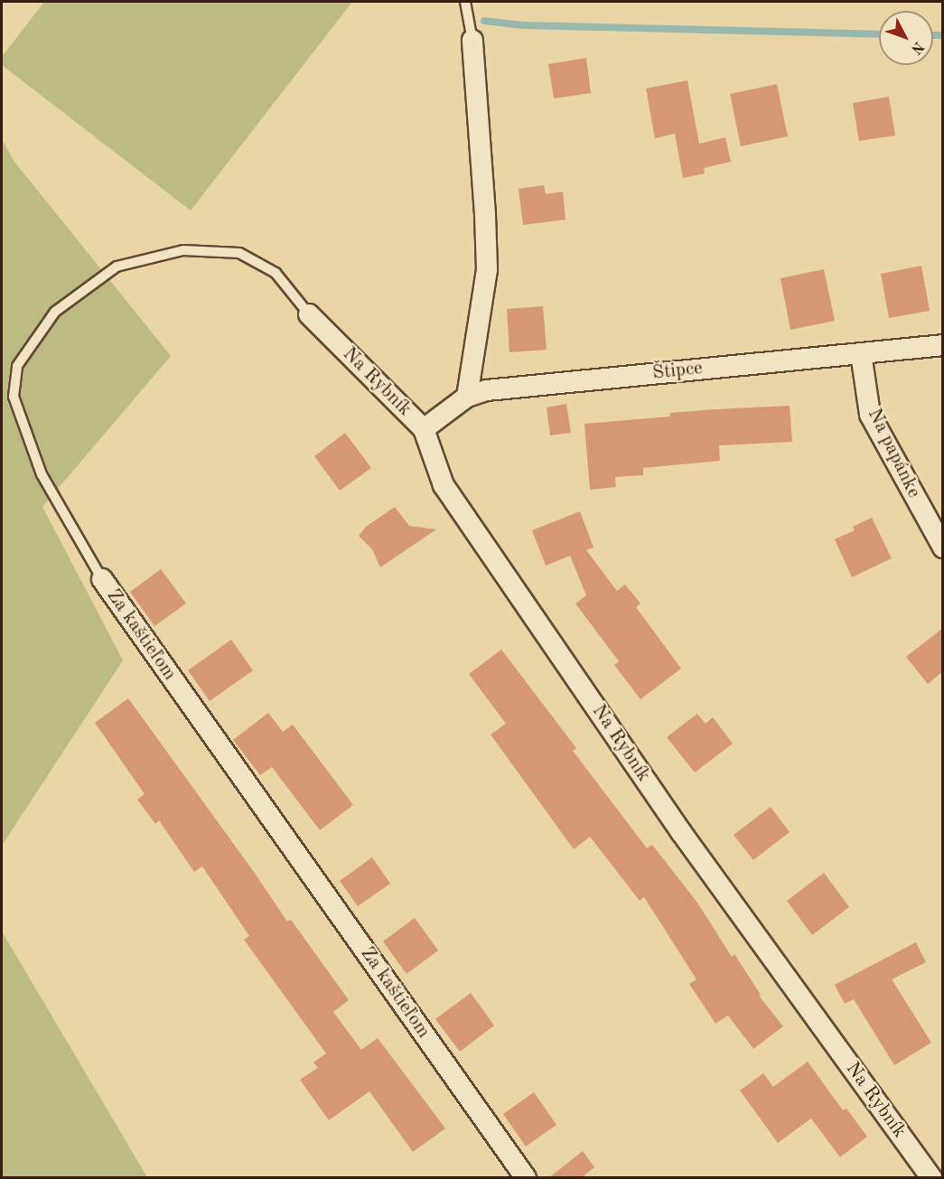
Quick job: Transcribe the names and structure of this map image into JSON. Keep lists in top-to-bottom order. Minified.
{"streets":{"street":["Štipce","Na Rybník","Na papánke","Za kaštieľom"]},"crossings":[["Štipce","Na Rybník"],["Štipce","Na papánke"],["Na Rybník","Za kaštieľom"]],"north":"bottom right"}
